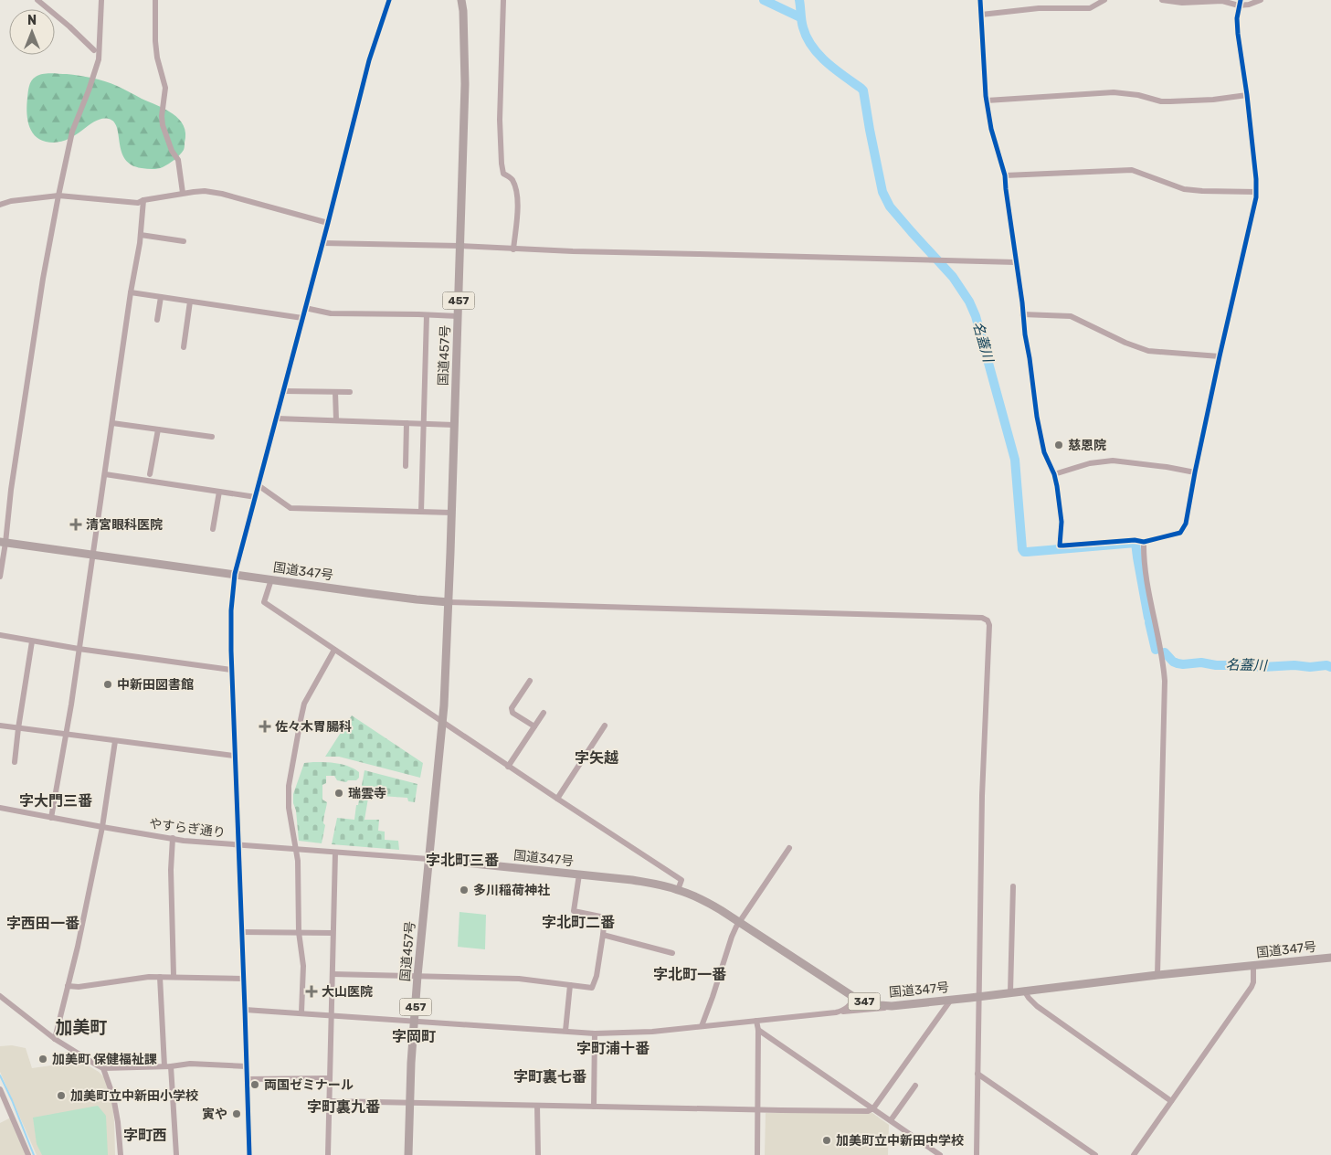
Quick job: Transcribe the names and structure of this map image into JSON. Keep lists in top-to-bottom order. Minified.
{"streets":{"highway":["457","国道457号","国道347号","347"],"street":["やすらぎ通り"]},"crossings":[["457","国道457号"],["457","国道347号"],["457","やすらぎ通り"],["国道457号","国道347号"],["国道457号","やすらぎ通り"],["国道347号","やすらぎ通り"]],"districts":["字矢越","字大門三番","字北町三番","字北町二番","字西田一番","字北町一番","加美町","字岡町","字町浦十番","字町裏七番","字町裏九番","字町西"],"water":["名蓋川"],"places":{"other":["慈恩院","中新田図書館","瑞雲寺","多川稲荷神社","加美町 保健福祉課","両国ゼミナール","加美町立中新田小学校","寅や","加美町立中新田中学校"],"health":["清宮眼科医院","佐々木胃腸科","大山医院"]},"north":"top"}
